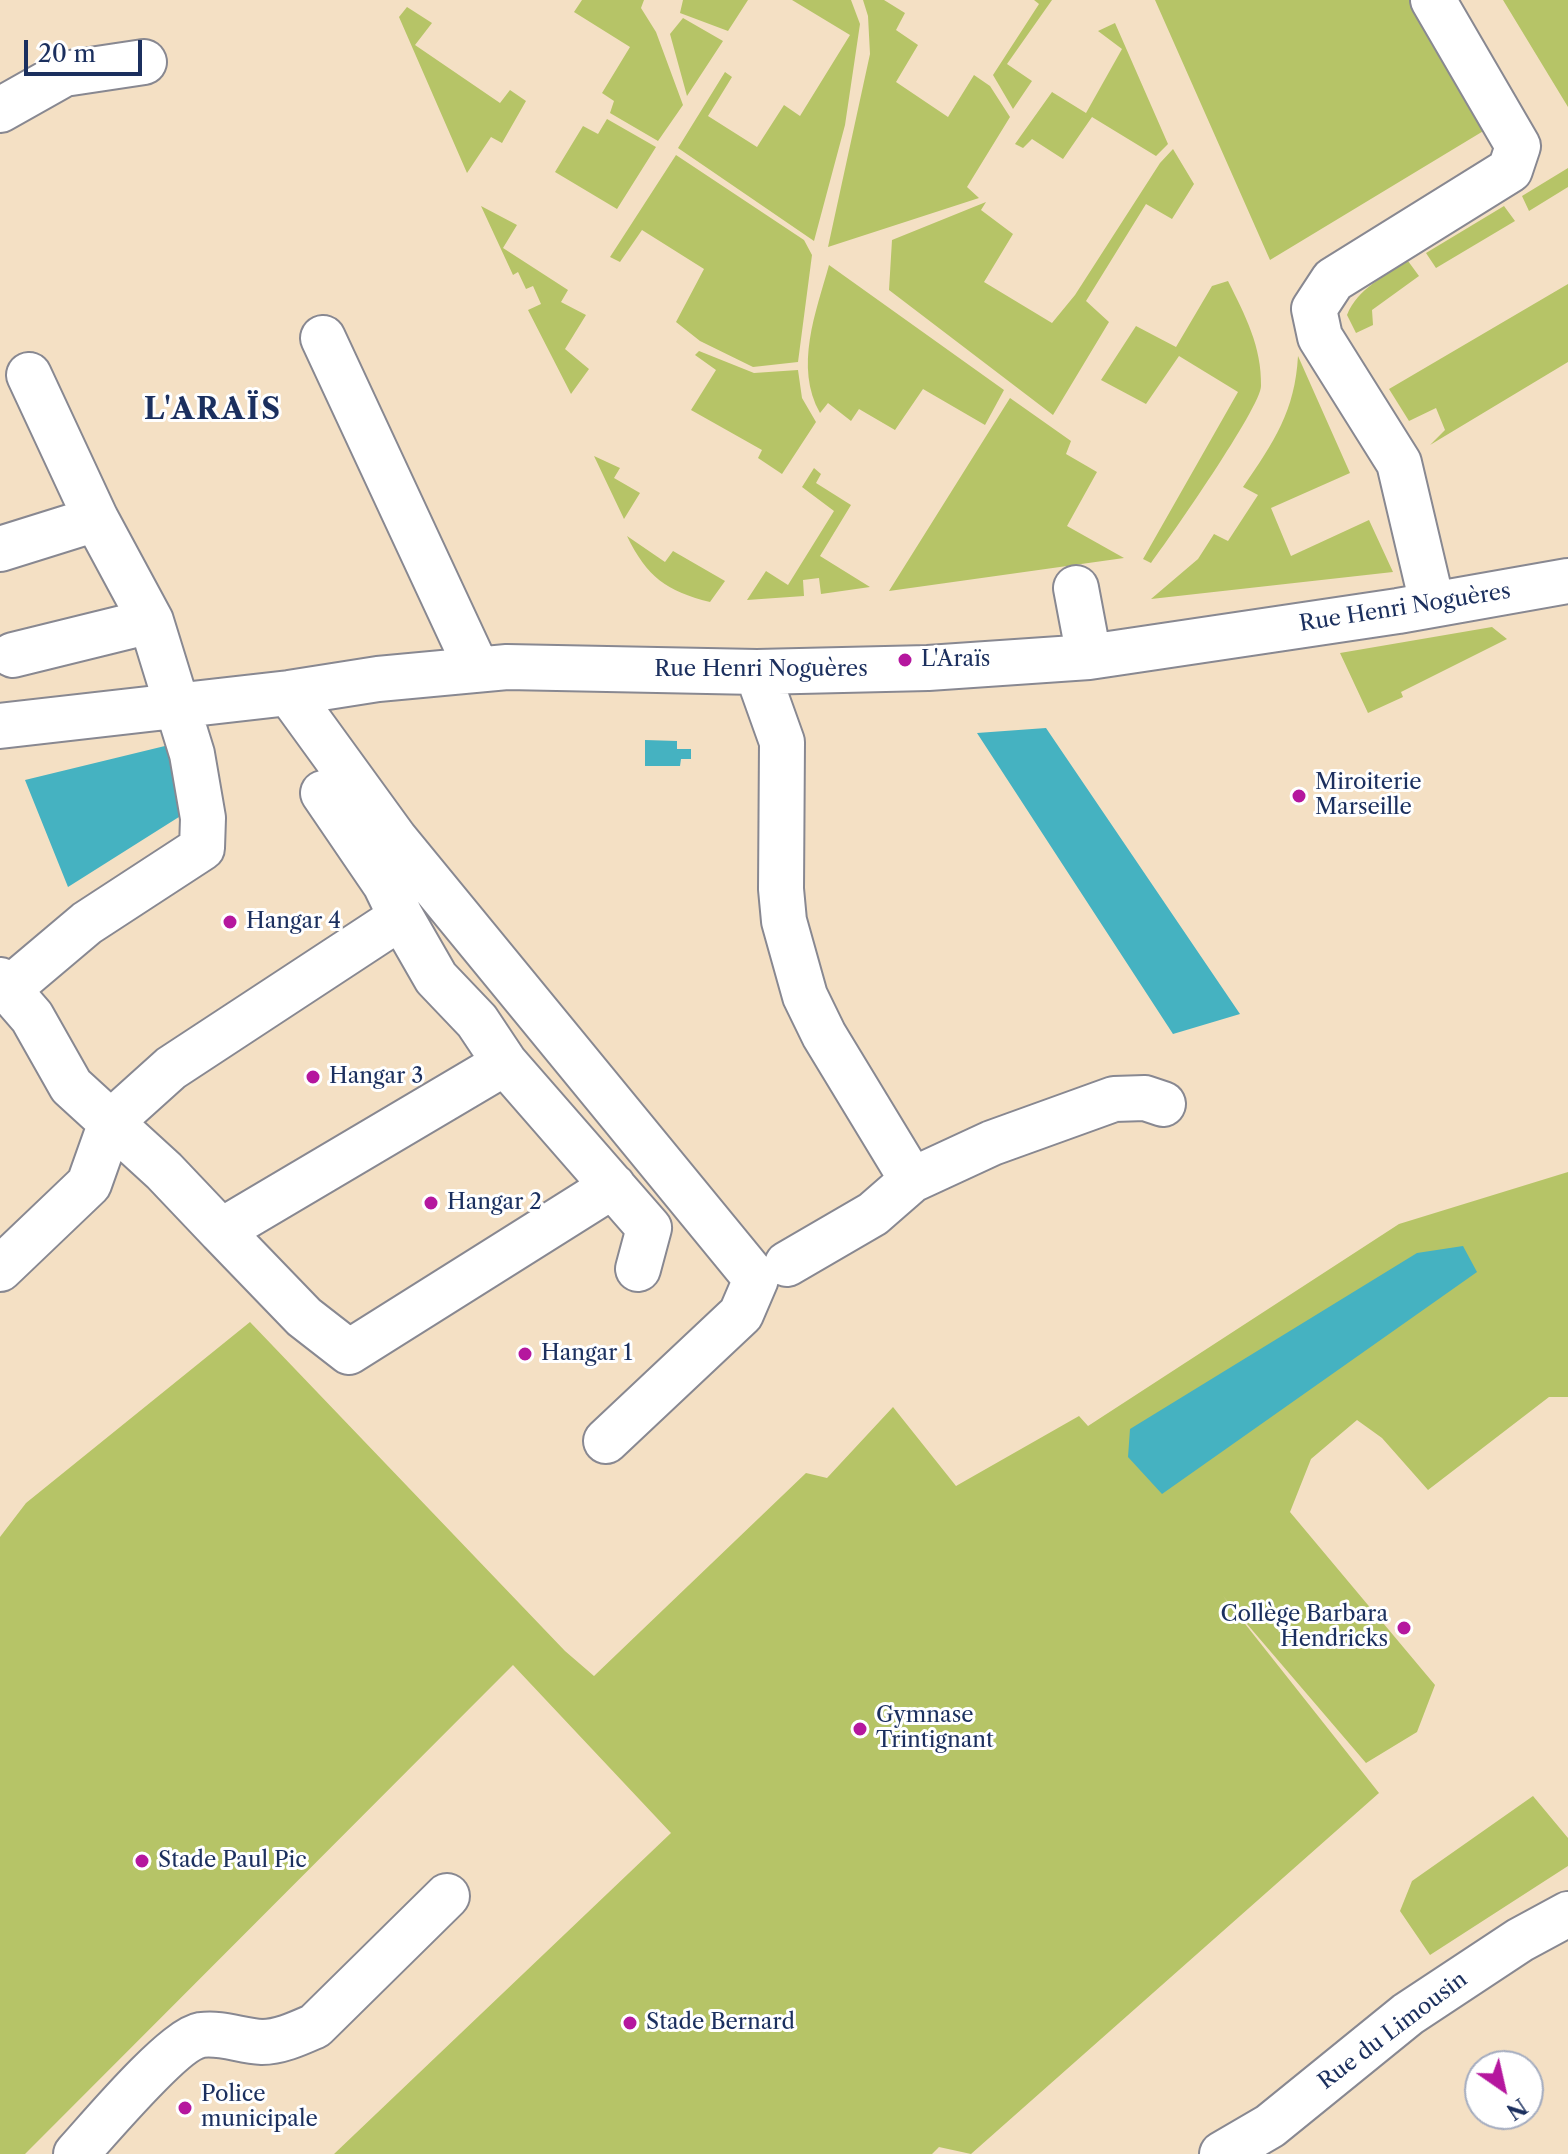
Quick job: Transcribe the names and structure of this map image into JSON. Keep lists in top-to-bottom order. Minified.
{"streets":{"street":["Rue Henri Noguères","Rue du Limousin"]},"districts":["L'ARAÏS"],"places":["L'Araïs","Miroiterie Marseille","Hangar 4","Hangar 3","Hangar 2","Hangar 1","Collège Barbara Hendricks","Gymnase Trintignant","Stade Paul Pic","Stade Bernard","Police municipale"],"scale_bar":"20 m","north":"bottom right"}
